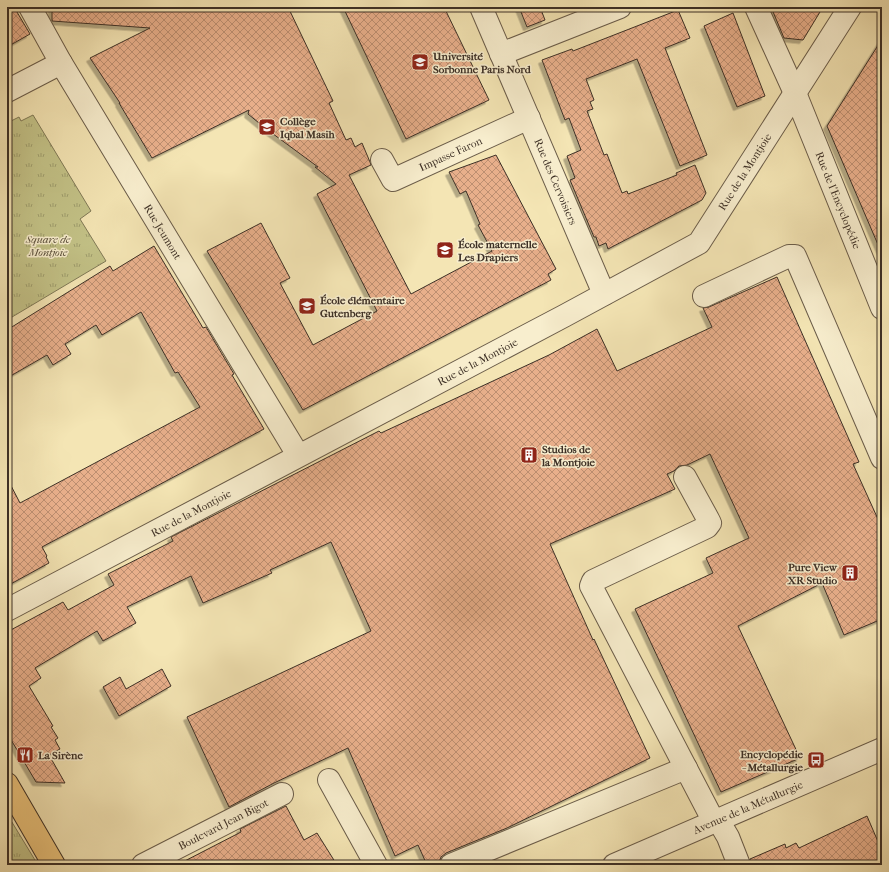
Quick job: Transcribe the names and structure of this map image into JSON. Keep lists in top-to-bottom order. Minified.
{"streets":{"street":["Impasse Faron","Rue de la Montjoie","Rue des Cervoisiers","Rue de l'Encyclopédie","Rue Jeumont","Avenue de la Métallurgie","Boulevard Jean Bigot"]},"crossings":[["Impasse Faron","Rue des Cervoisiers"],["Rue de la Montjoie","Rue des Cervoisiers"],["Rue de la Montjoie","Rue de l'Encyclopédie"],["Rue de la Montjoie","Rue Jeumont"]],"parks":["Square de Montjoie"],"places":{"school or university":["Université Sorbonne Paris Nord","Collège Iqbal Masih","École maternelle Les Drapiers","École élémentaire Gutenberg"],"building":["Studios de la Montjoie","Pure View XR Studio"],"restaurant":["La Sirène"],"bus stop":["Encyclopédie - Métallurgie"]}}
